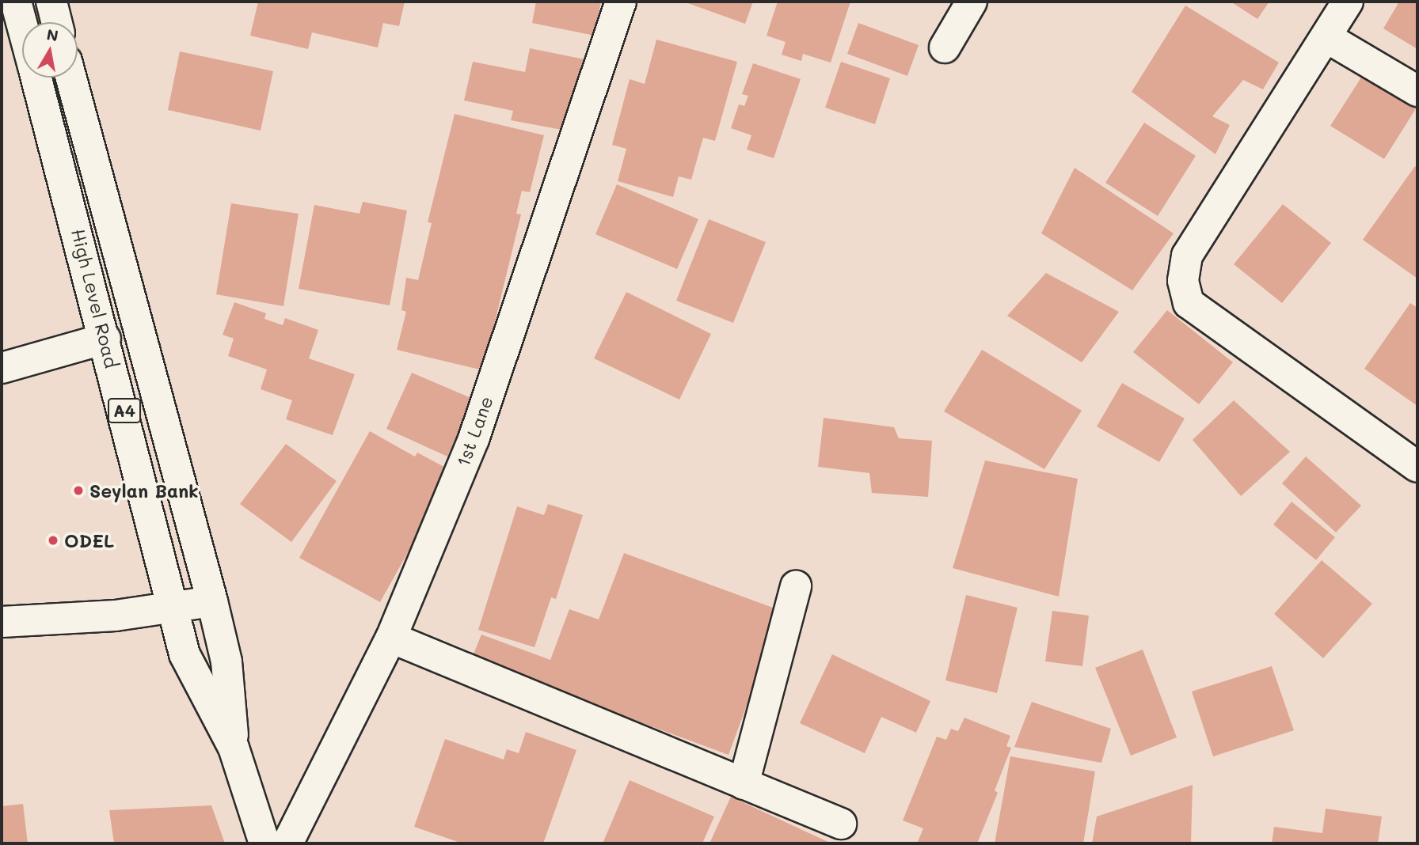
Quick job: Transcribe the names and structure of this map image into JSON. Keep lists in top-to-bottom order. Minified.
{"streets":{"main road":["High Level Road","A4","1st Lane"]},"places":["Seylan Bank","ODEL"],"north":"top"}
